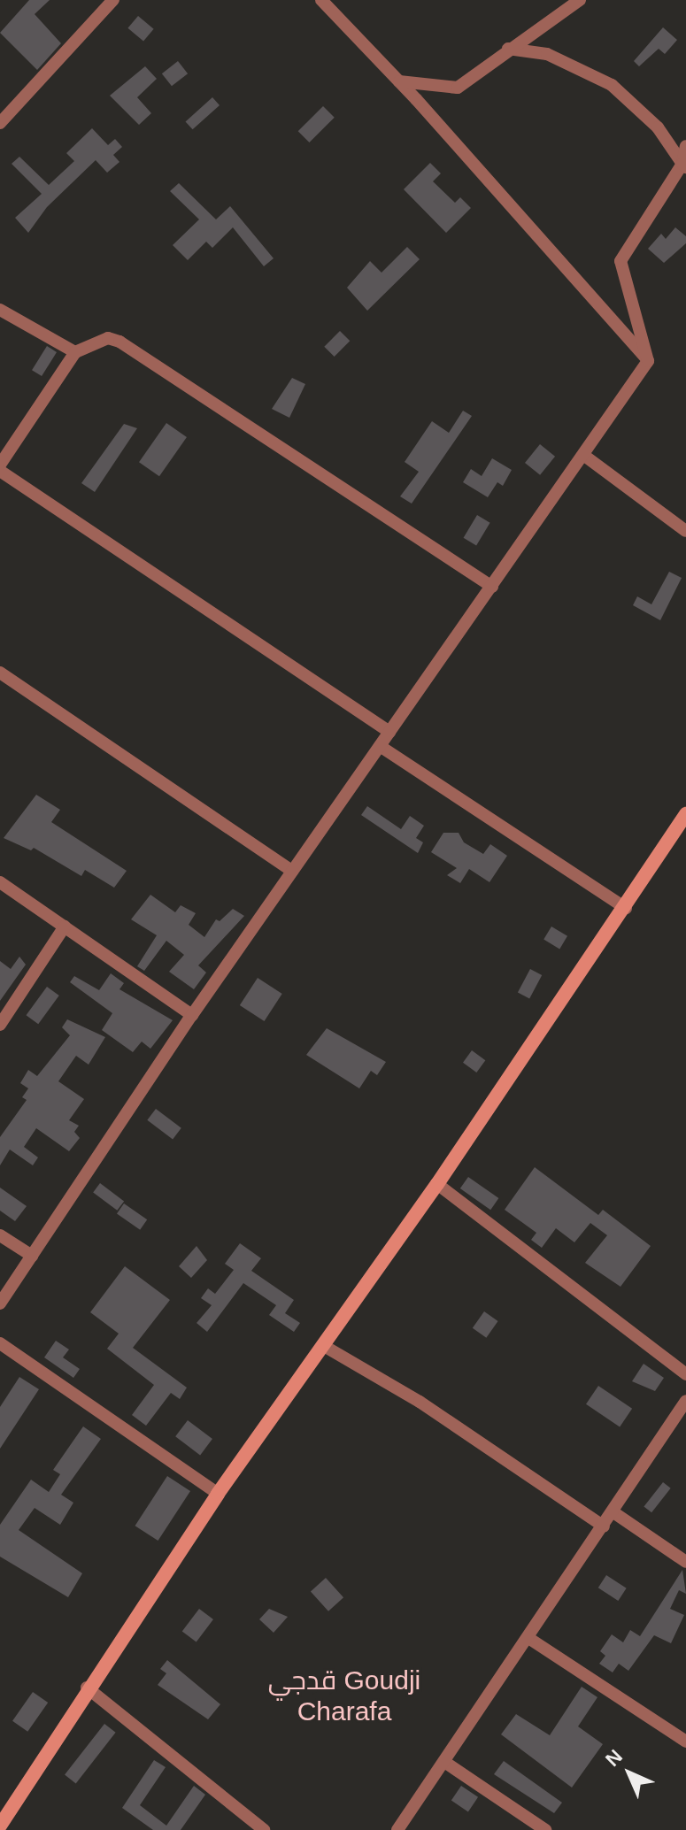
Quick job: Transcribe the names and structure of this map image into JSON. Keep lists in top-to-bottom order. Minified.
{"districts":["قدجي Goudji Charafa"],"north":"top left"}
